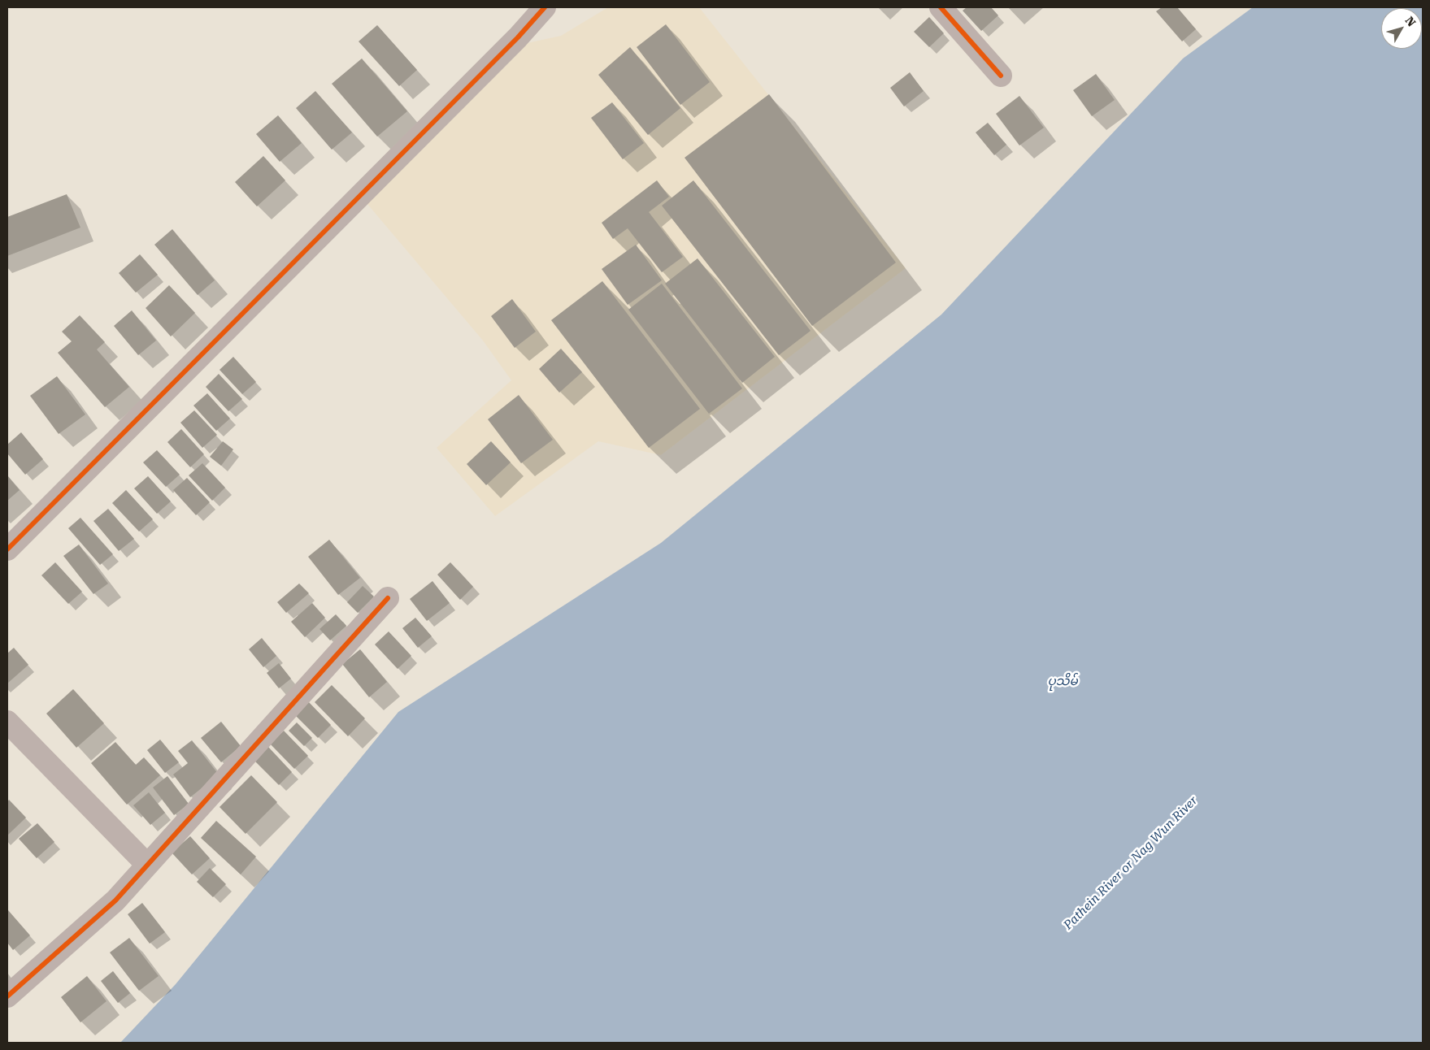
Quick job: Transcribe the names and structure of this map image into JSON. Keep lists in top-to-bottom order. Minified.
{"water":["ပုသိမ်","Pathein River or Nag Wun River"],"north":"top right"}
